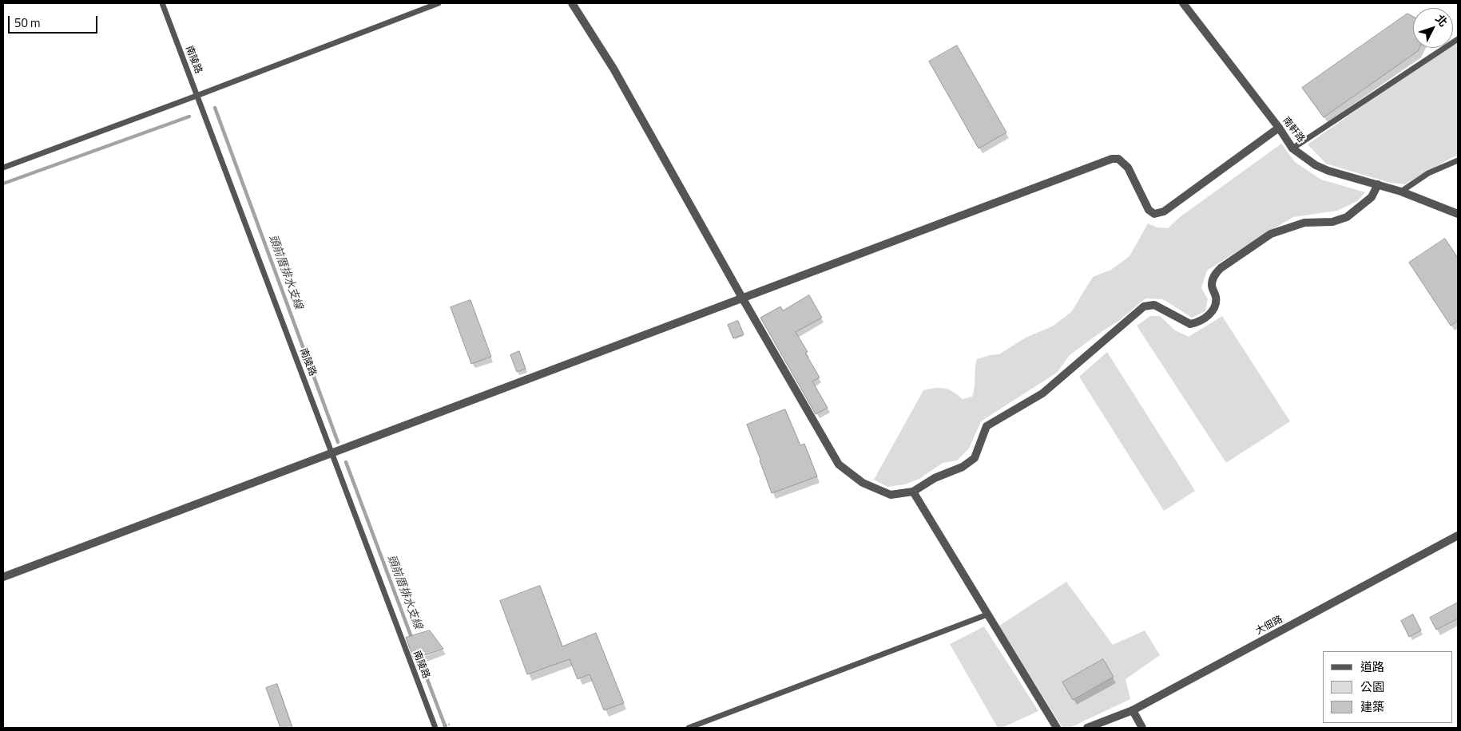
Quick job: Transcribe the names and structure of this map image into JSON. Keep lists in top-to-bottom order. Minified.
{"streets":{"street":["南軒路","大佃路"],"lane":["南陵路"]},"water":["頭前厝排水支線"],"legend":["道路","公園","建築"],"scale_bar":"50 m","north":"top right"}
